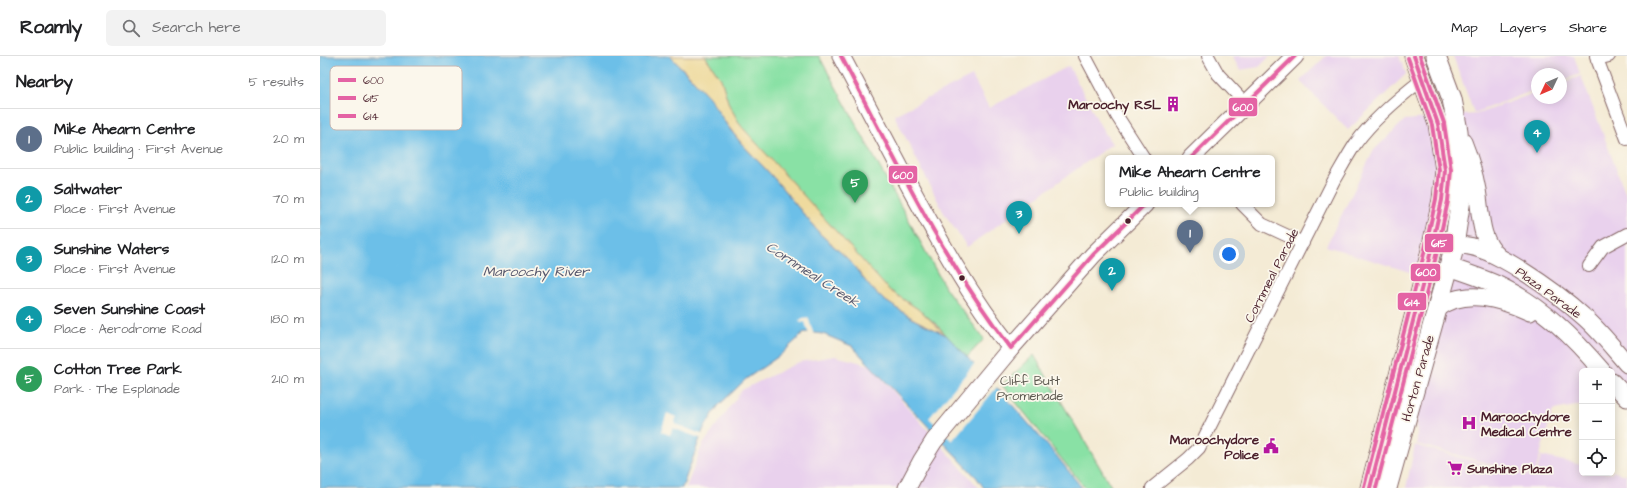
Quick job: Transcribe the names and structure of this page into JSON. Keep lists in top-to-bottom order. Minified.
{"streets":{"main road":["Horton Parade"],"street":["Cornmeal Parade","Plaza Parade"]},"crossings":[["Cornmeal Parade","Horton Parade"],["Plaza Parade","Horton Parade"]],"water":["Maroochy River","Cornmeal Creek"],"parks":["Cliff Butt Promenade"],"places":{"building":["Maroochy RSL"],"hospital":["Maroochydore Medical Centre"],"public building":["Maroochydore Police"],"supermarket":["Sunshine Plaza"]},"lines":["transit line 600","transit line 615","transit line 614"],"legend":["600","615","614"],"north":"bottom left","page":{"header":"Roamly","search":"Search here","nav":["Map","Layers","Share"],"heading":["Nearby","5 results"],"list":[{"mark":"1","name":"Mike Ahearn Centre","note":"Public building · First Avenue","value":"20 m"},{"mark":"2","name":"Saltwater","note":"Place · First Avenue","value":"70 m"},{"mark":"3","name":"Sunshine Waters","note":"Place · First Avenue","value":"120 m"},{"mark":"4","name":"Seven Sunshine Coast","note":"Place · Aerodrome Road","value":"180 m"},{"mark":"5","name":"Cotton Tree Park","note":"Park · The Esplanade","value":"210 m"}],"pins":["4","5","3","1","2"],"popup":["Mike Ahearn Centre","Public building"],"map_buttons":["+","−"]}}
